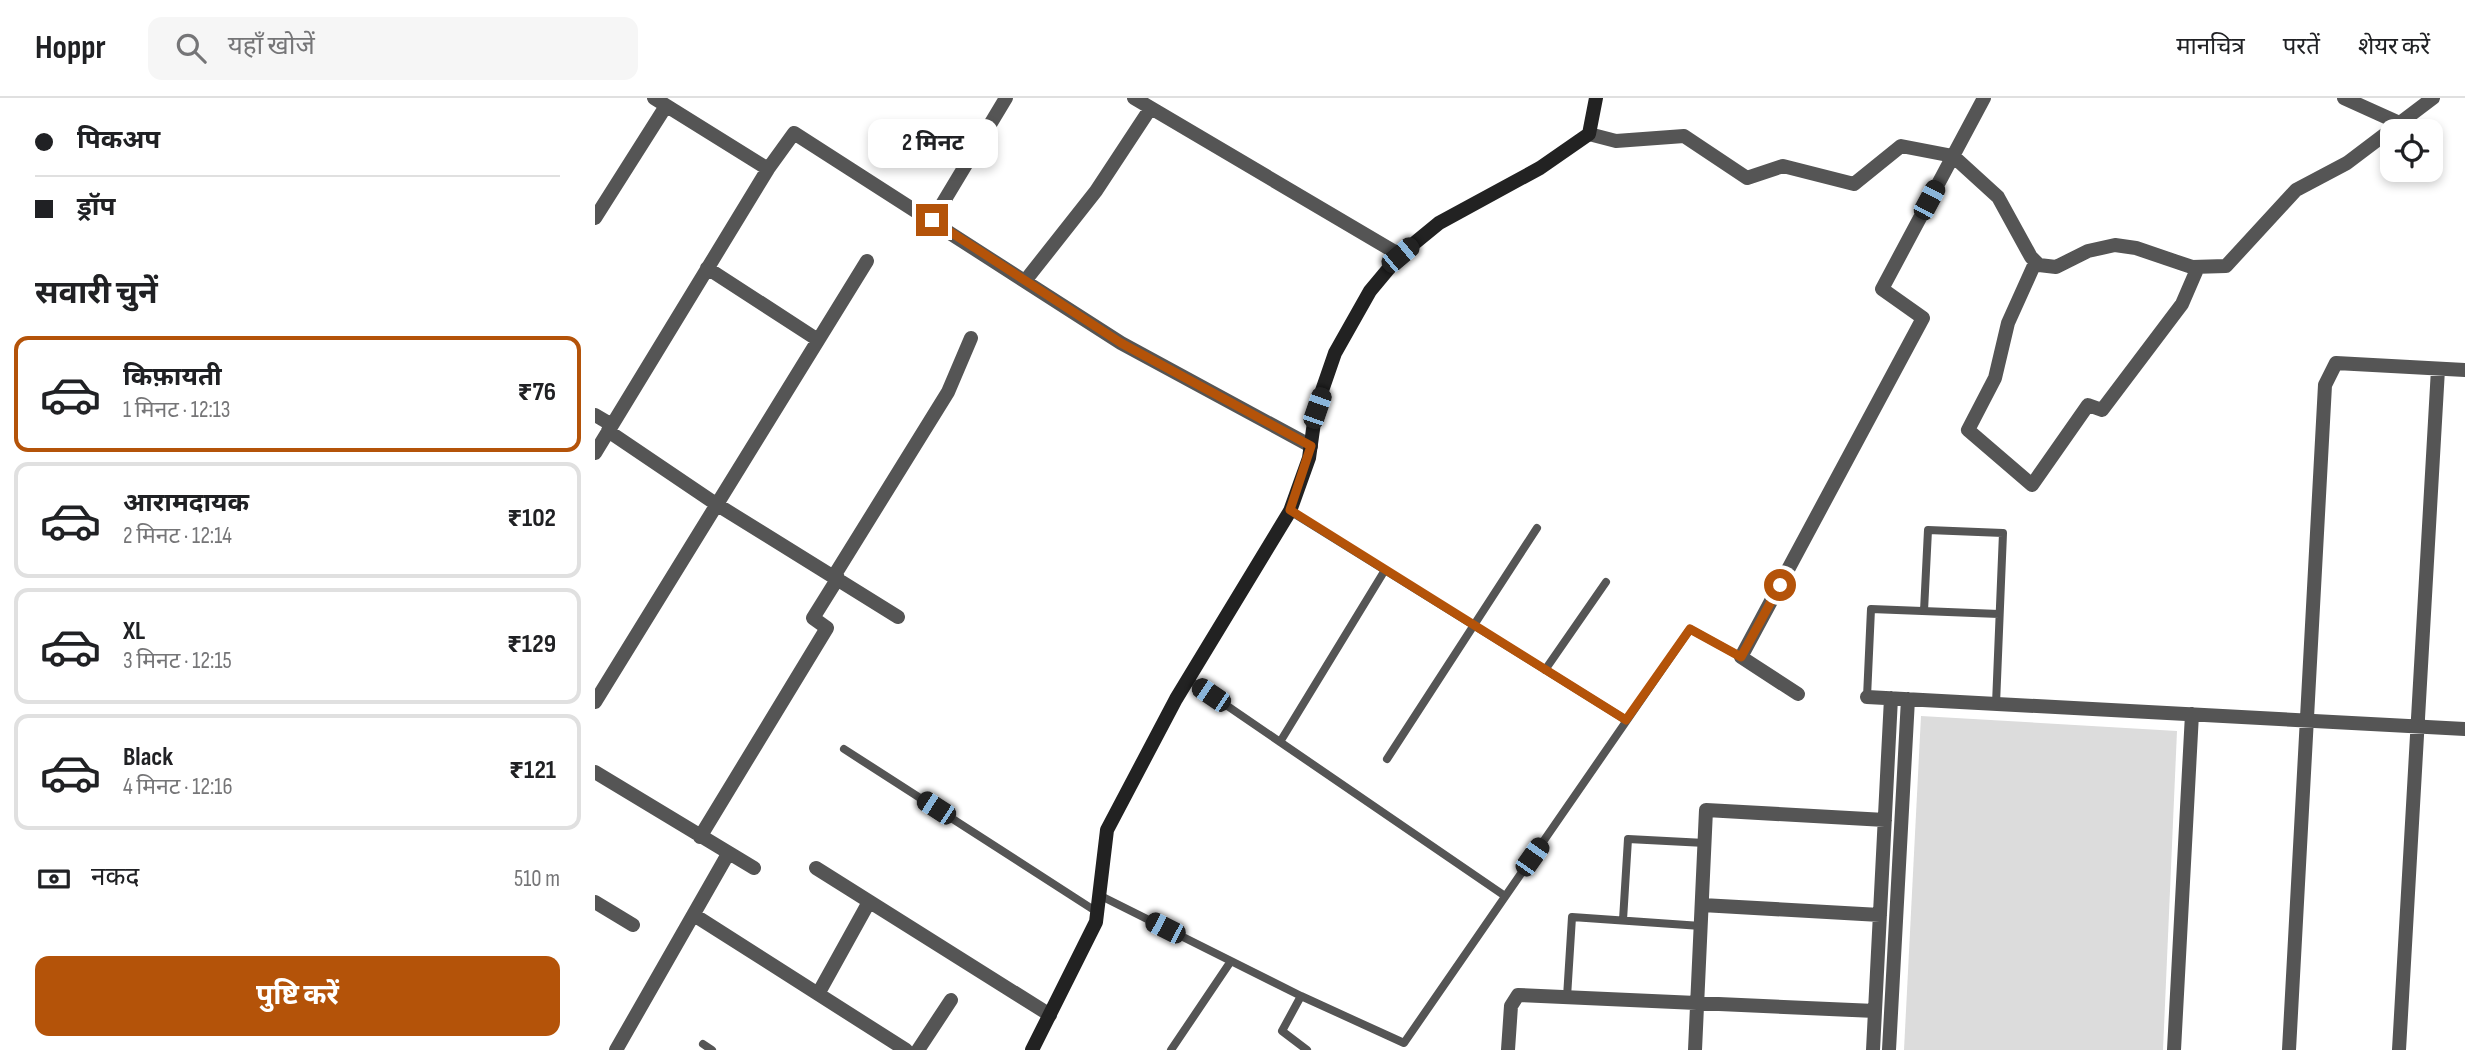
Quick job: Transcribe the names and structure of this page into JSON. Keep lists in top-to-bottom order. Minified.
{"page":{"header":"Hoppr","search":"यहाँ खोजें","nav":["मानचित्र","परतें","शेयर करें"],"banner":["पिकअप","ड्रॉप"],"bubble":"2 मिनट","heading":"सवारी चुनें","list":[{"name":"किफ़ायती","note":"1 मिनट · 12:13","value":"₹76"},{"name":"आरामदायक","note":"2 मिनट · 12:14","value":"₹102"},{"name":"XL","note":"3 मिनट · 12:15","value":"₹129"},{"name":"Black","note":"4 मिनट · 12:16","value":"₹121"}],"pay":["नकद","510 m"],"buttons":"पुष्टि करें"}}
